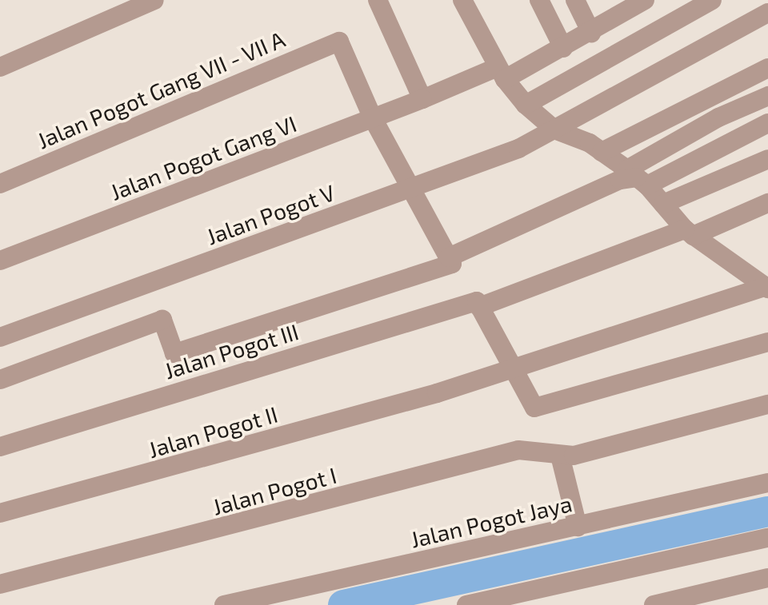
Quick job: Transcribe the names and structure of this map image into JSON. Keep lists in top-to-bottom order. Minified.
{"streets":{"street":["Jalan Pogot Gang VII - VII A","Jalan Pogot Gang VI","Jalan Pogot V","Jalan Pogot III","Jalan Pogot II","Jalan Pogot I","Jalan Pogot Jaya"]},"crossings":[["Jalan Pogot Gang VII - VII A","Jalan Pogot Gang VI"]]}
